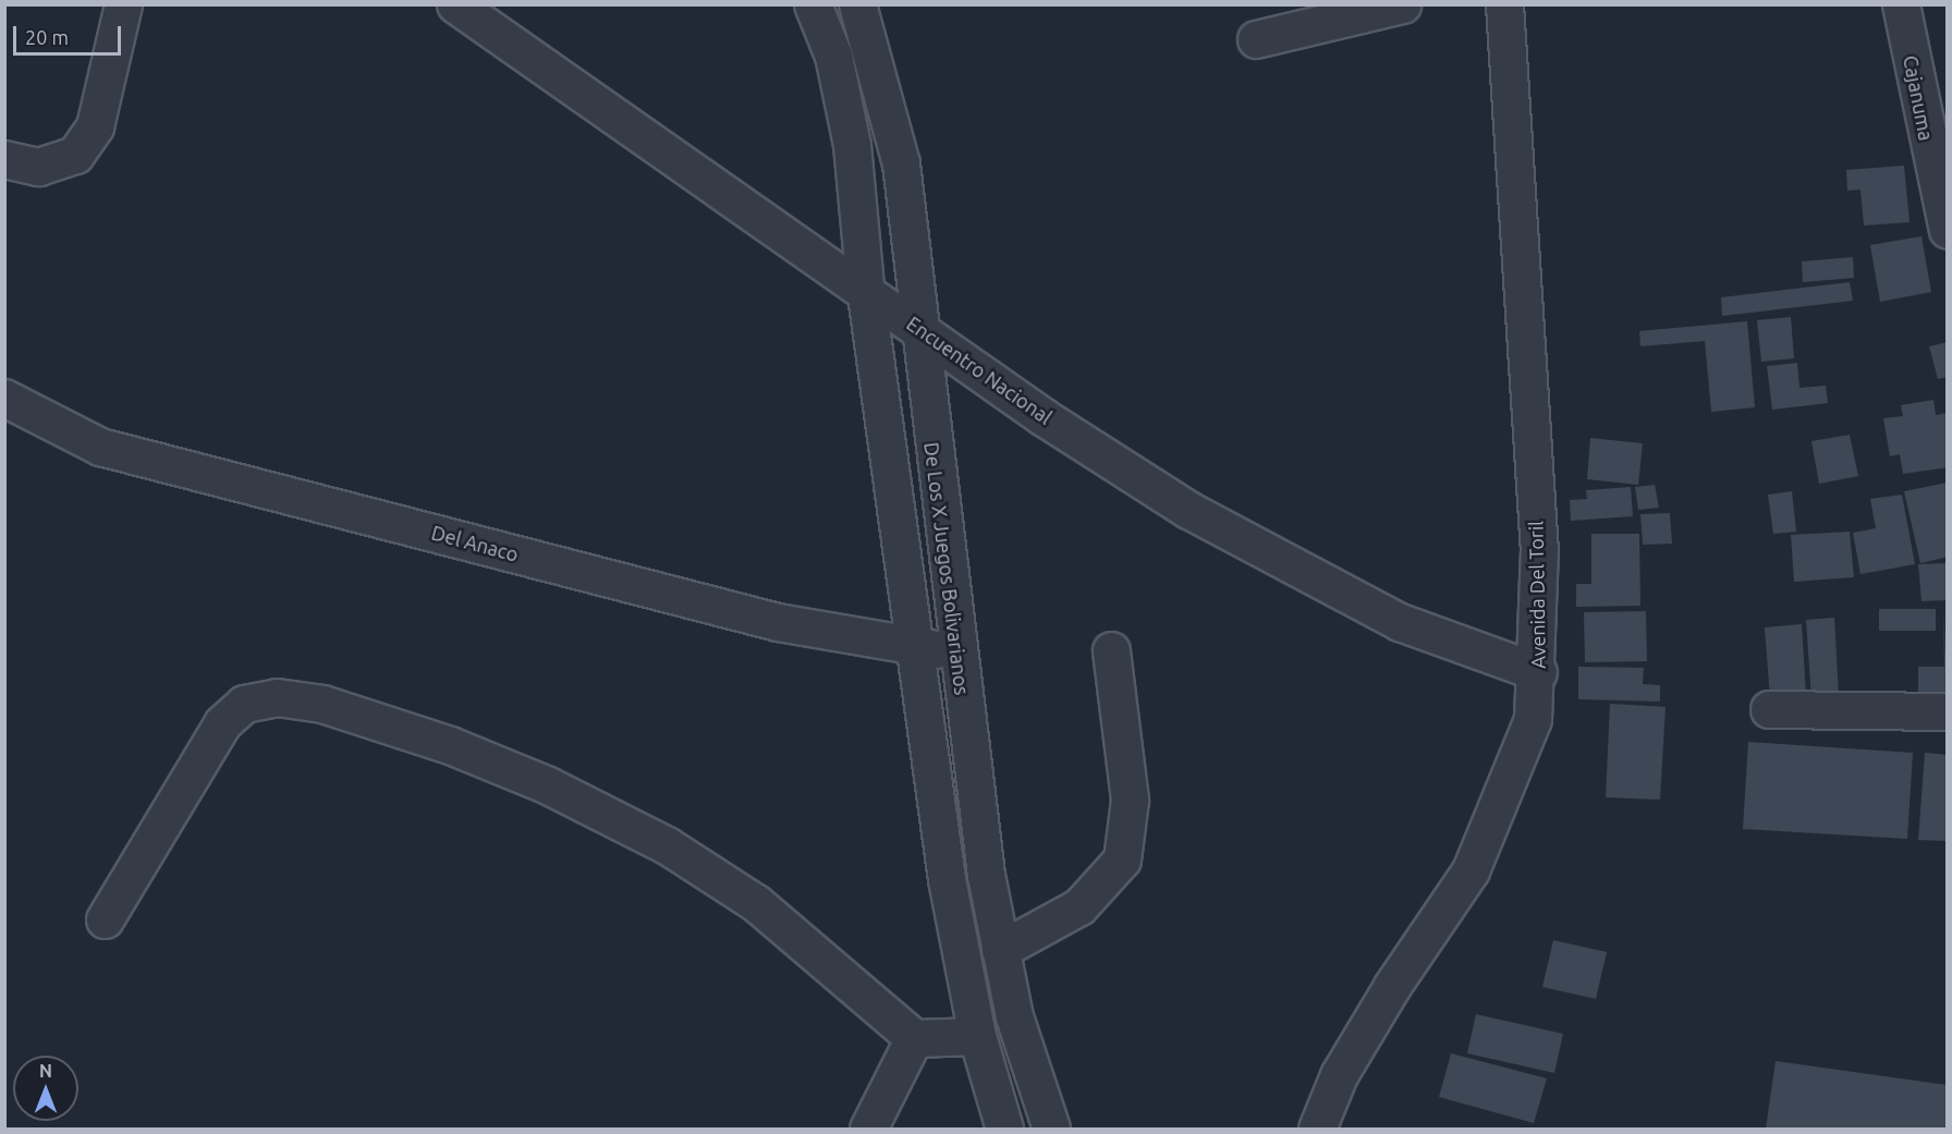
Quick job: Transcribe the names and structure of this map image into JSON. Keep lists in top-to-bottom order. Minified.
{"streets":{"street":["Cajanuma","Encuentro Nacional","Del Anaco","De Los X Juegos Bolivarianos","Avenida Del Toril"]},"crossings":[["Encuentro Nacional","De Los X Juegos Bolivarianos"],["Encuentro Nacional","Avenida Del Toril"],["Del Anaco","De Los X Juegos Bolivarianos"]],"scale_bar":"20 m","north":"top"}
